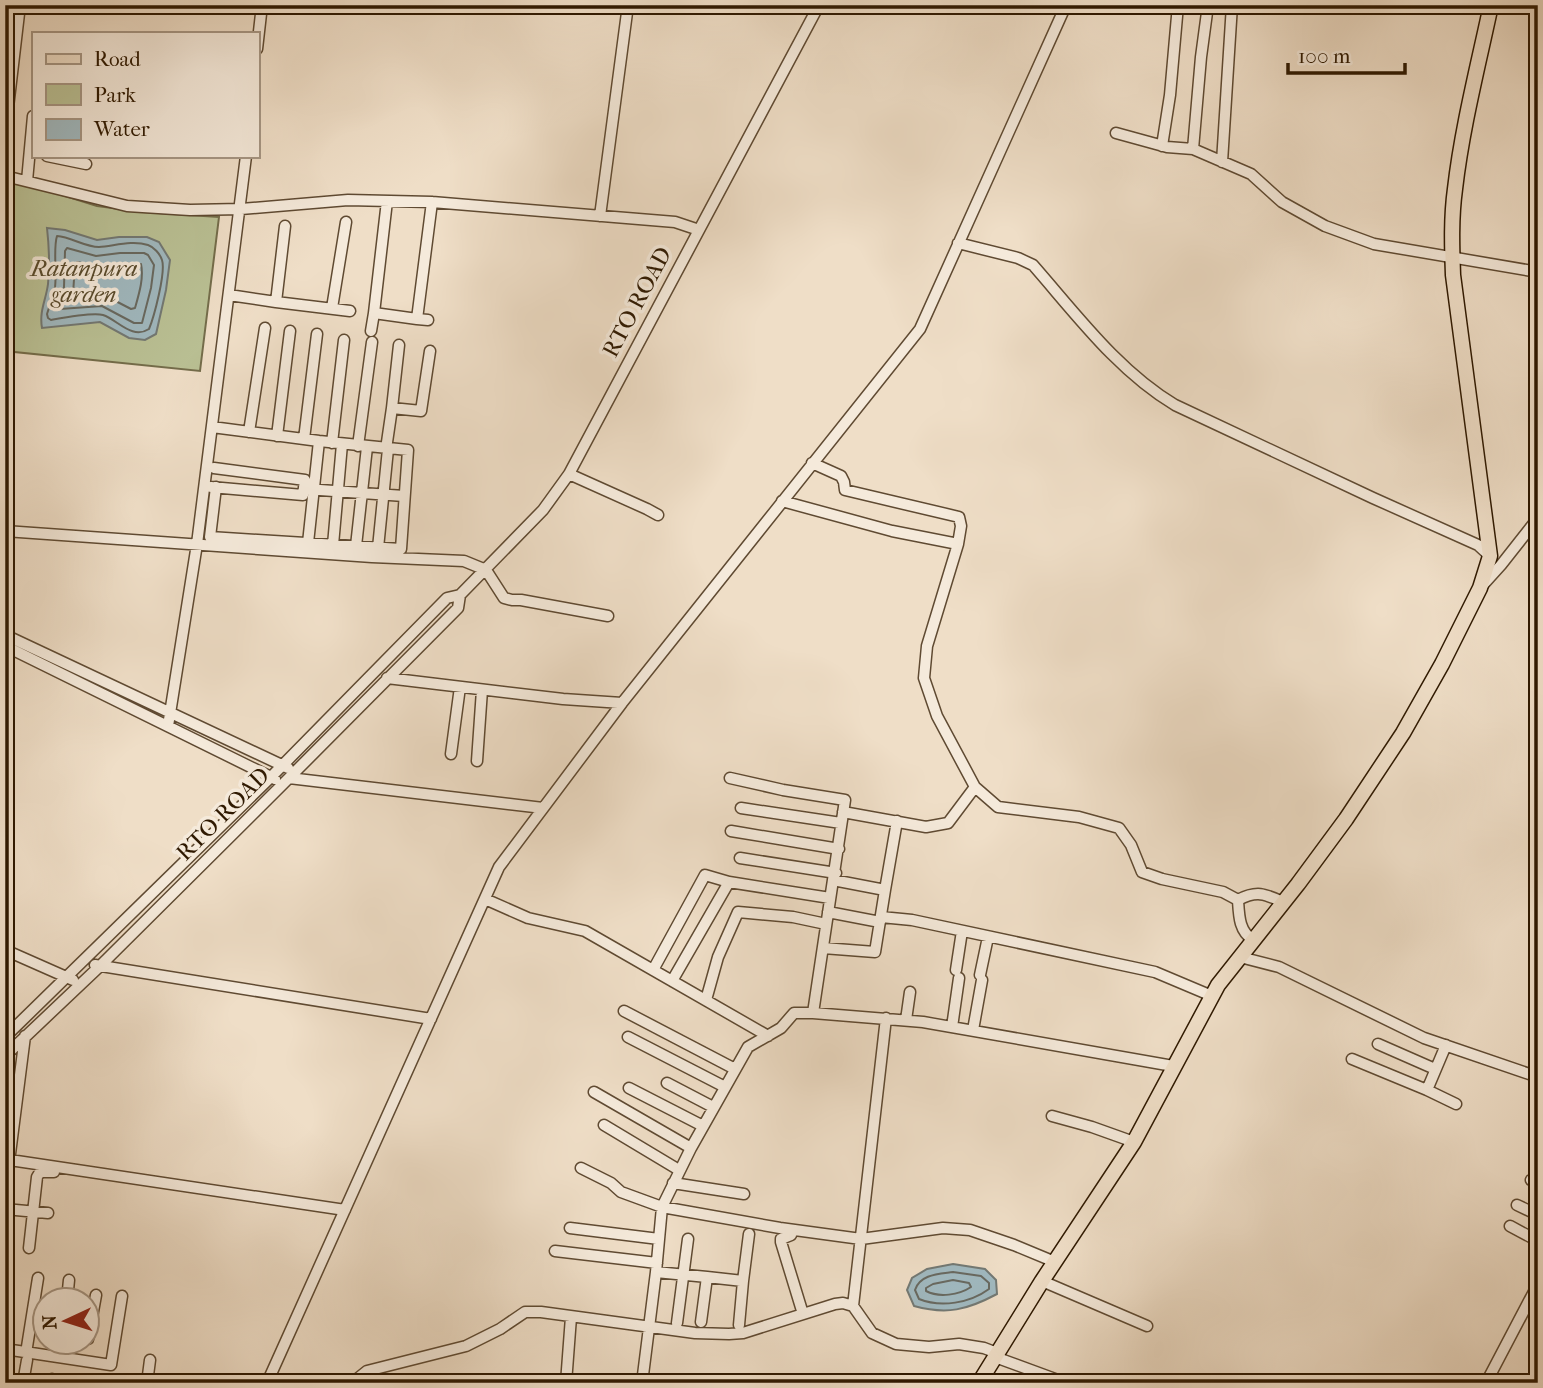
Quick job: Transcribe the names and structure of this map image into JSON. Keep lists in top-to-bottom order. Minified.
{"streets":{"street":["RTO ROAD"]},"parks":["Ratanpura garden"],"legend":["Road","Park","Water"],"scale_bar":"100 m","north":"left"}
